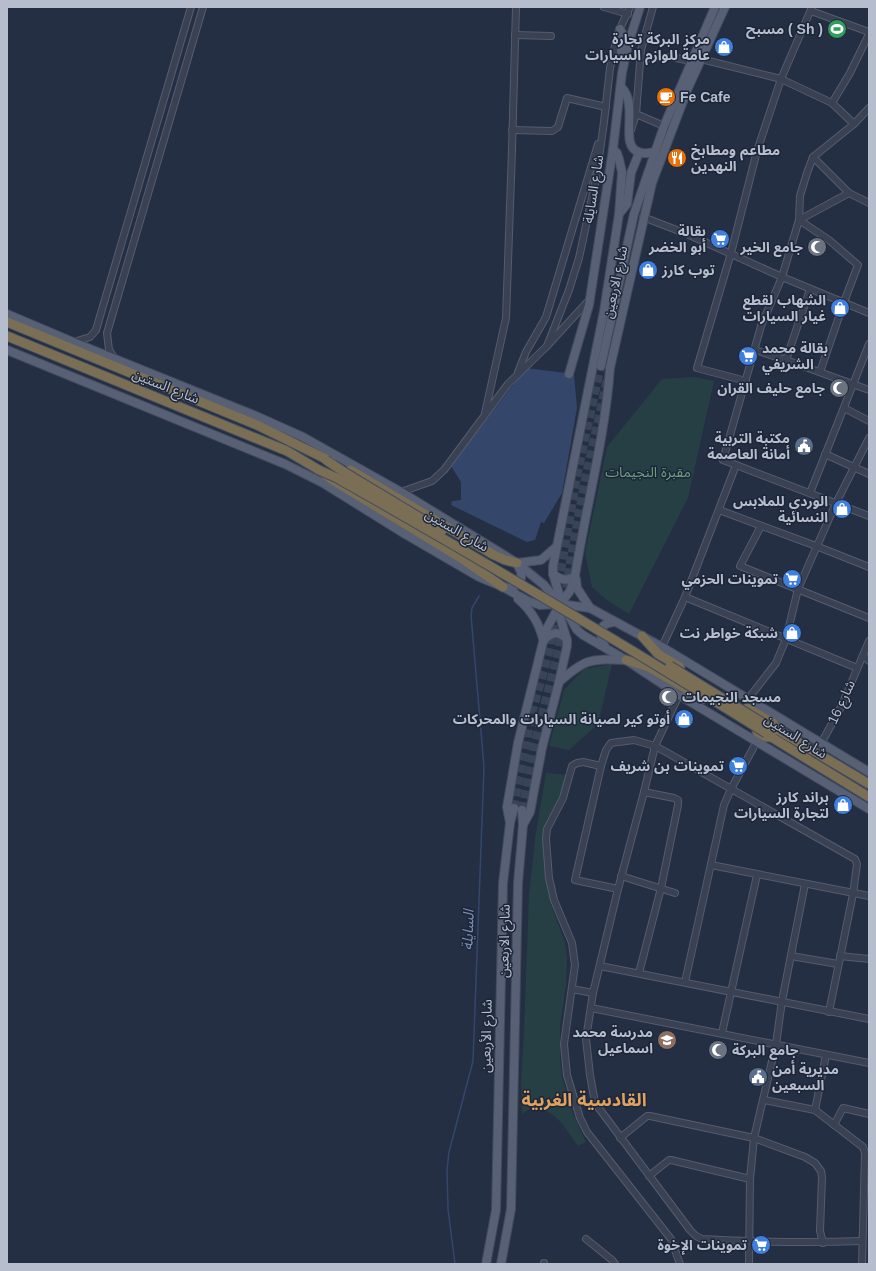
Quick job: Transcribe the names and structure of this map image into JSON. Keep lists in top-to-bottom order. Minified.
{"streets":{"highway":["شارع الستين"],"main road":["شارع السايلة","شارع الاربعين","شارع الأربعين"],"street":["شارع 16"]},"crossings":[["شارع الاربعين","شارع الستين"],["شارع الاربعين","شارع الأربعين"],["شارع الستين","شارع 16"]],"districts":["القادسية الغربية"],"water":["السايلة"],"parks":["مقبرة النجيمات"],"places":{"sports":["مسبح ( Sh )"],"shop":["مركز البركة تجارة عامة للوازم السيارات","توب كارز","الشهاب لقطع غيار السيارات","الوردي للملابس النسائية","شبكة خواطر نت","أوتو كير لصيانة السيارات والمحركات","براند كارز لتجارة السيارات"],"cafe":["Fe Cafe"],"restaurant":["مطاعم ومطابخ النهدين"],"supermarket":["بقالة أبو الخضر","بقالة محمد الشريفي","تموينات الحزمي","تموينات بن شريف","تموينات الإخوة"],"mosque":["جامع الخير","جامع حليف القران","مسجد النجيمات","جامع البركة"],"public building":["مكتبة التربية أمانة العاصمة","مديرية أمن السبعين"],"school or university":["مدرسة محمد اسماعيل"]}}
